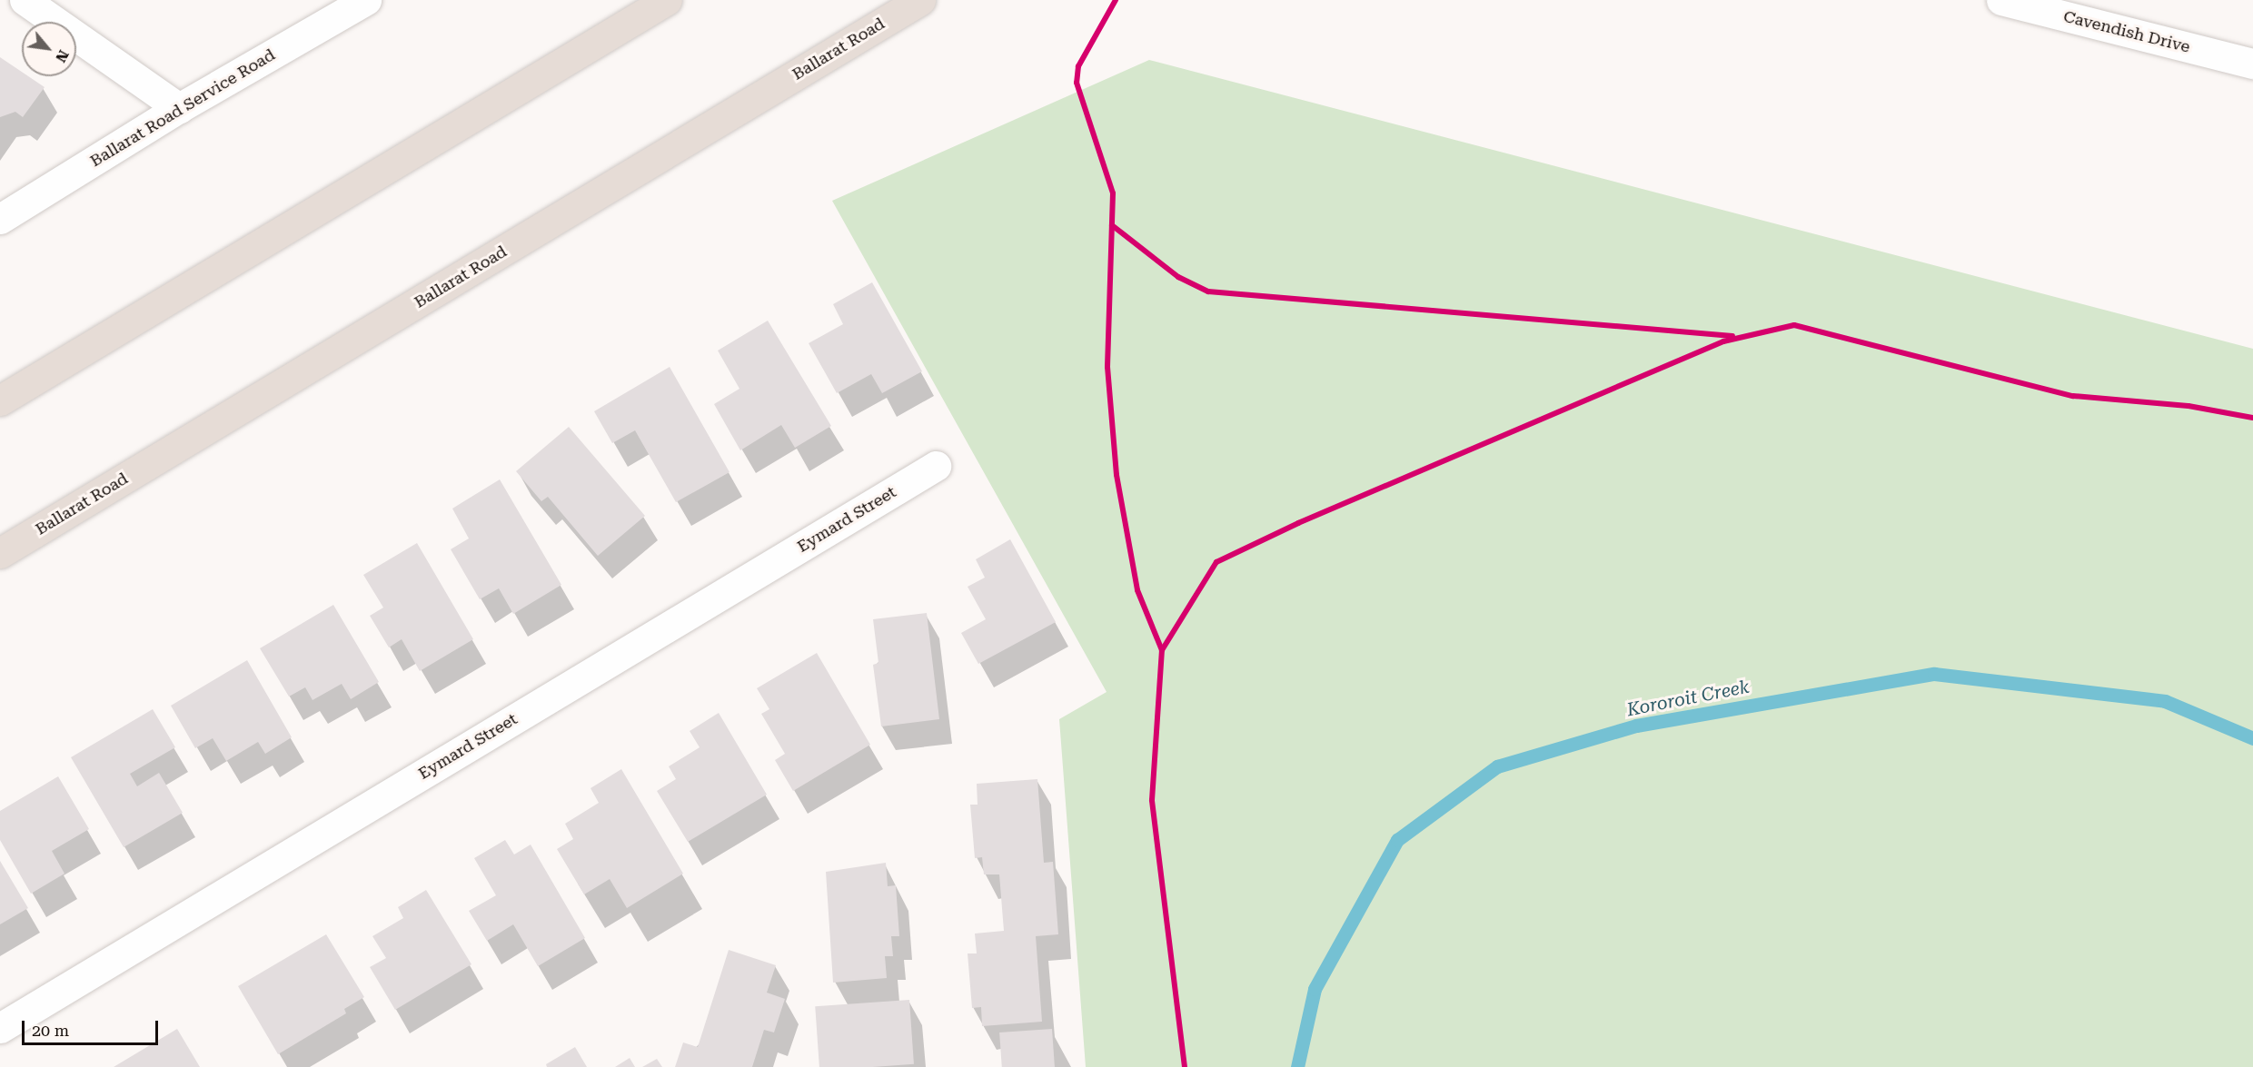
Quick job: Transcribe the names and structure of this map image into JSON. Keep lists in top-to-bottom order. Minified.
{"streets":{"highway":["Ballarat Road"],"street":["Cavendish Drive","Ballarat Road Service Road","Eymard Street"]},"water":["Kororoit Creek"],"scale_bar":"20 m","north":"bottom right"}
